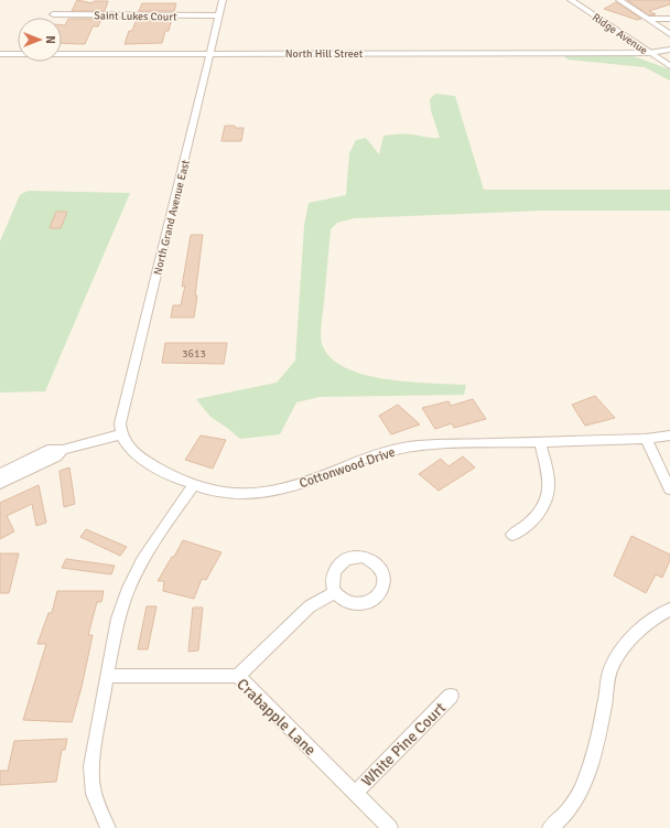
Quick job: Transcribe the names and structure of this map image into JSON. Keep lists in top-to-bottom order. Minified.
{"streets":{"street":["Saint Lukes Court","Ridge Avenue","North Hill Street","North Grand Avenue East","Cottonwood Drive","Crabapple Lane","White Pine Court"]},"crossings":[["Saint Lukes Court","North Grand Avenue East"],["Ridge Avenue","North Hill Street"],["North Hill Street","North Grand Avenue East"],["North Grand Avenue East","Cottonwood Drive"],["Crabapple Lane","White Pine Court"]],"house_numbers":["3613"],"north":"right"}
